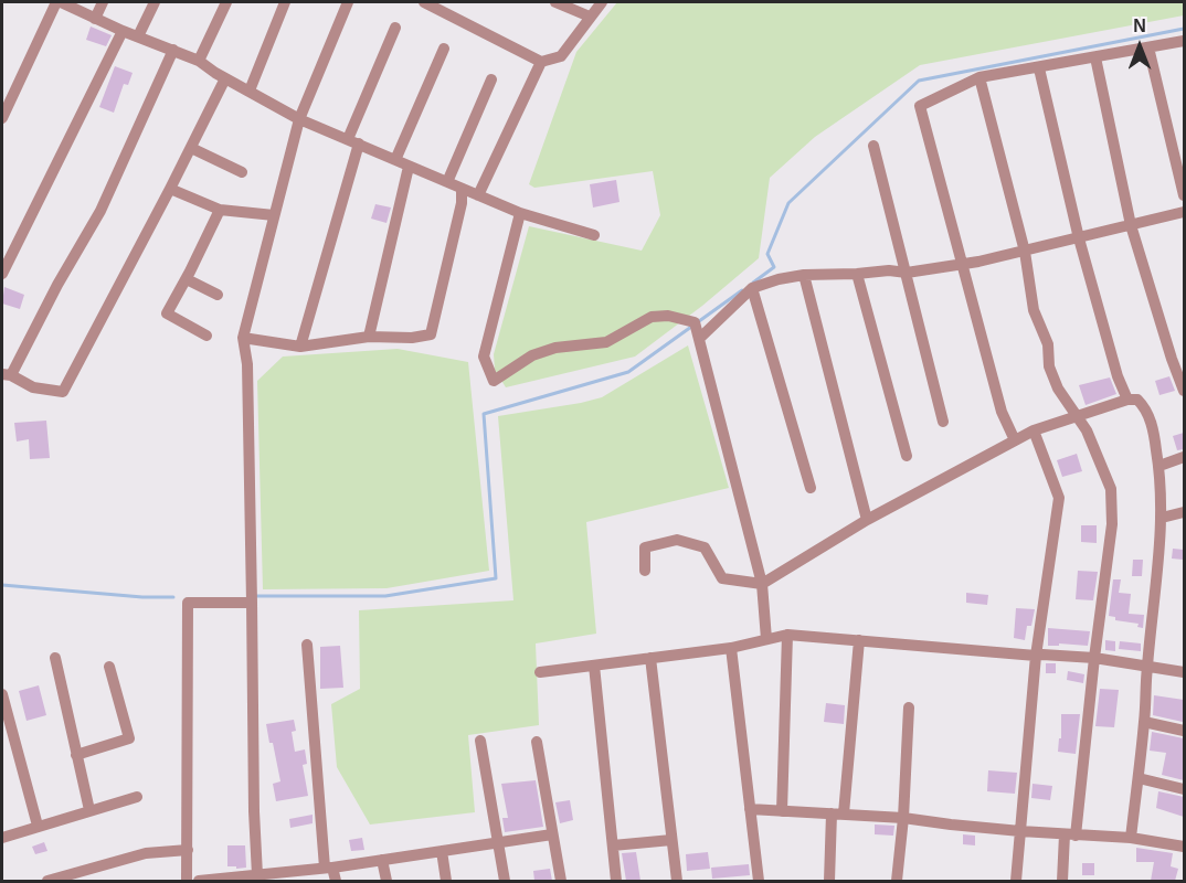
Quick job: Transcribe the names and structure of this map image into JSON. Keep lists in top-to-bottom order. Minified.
{"north":"top"}
